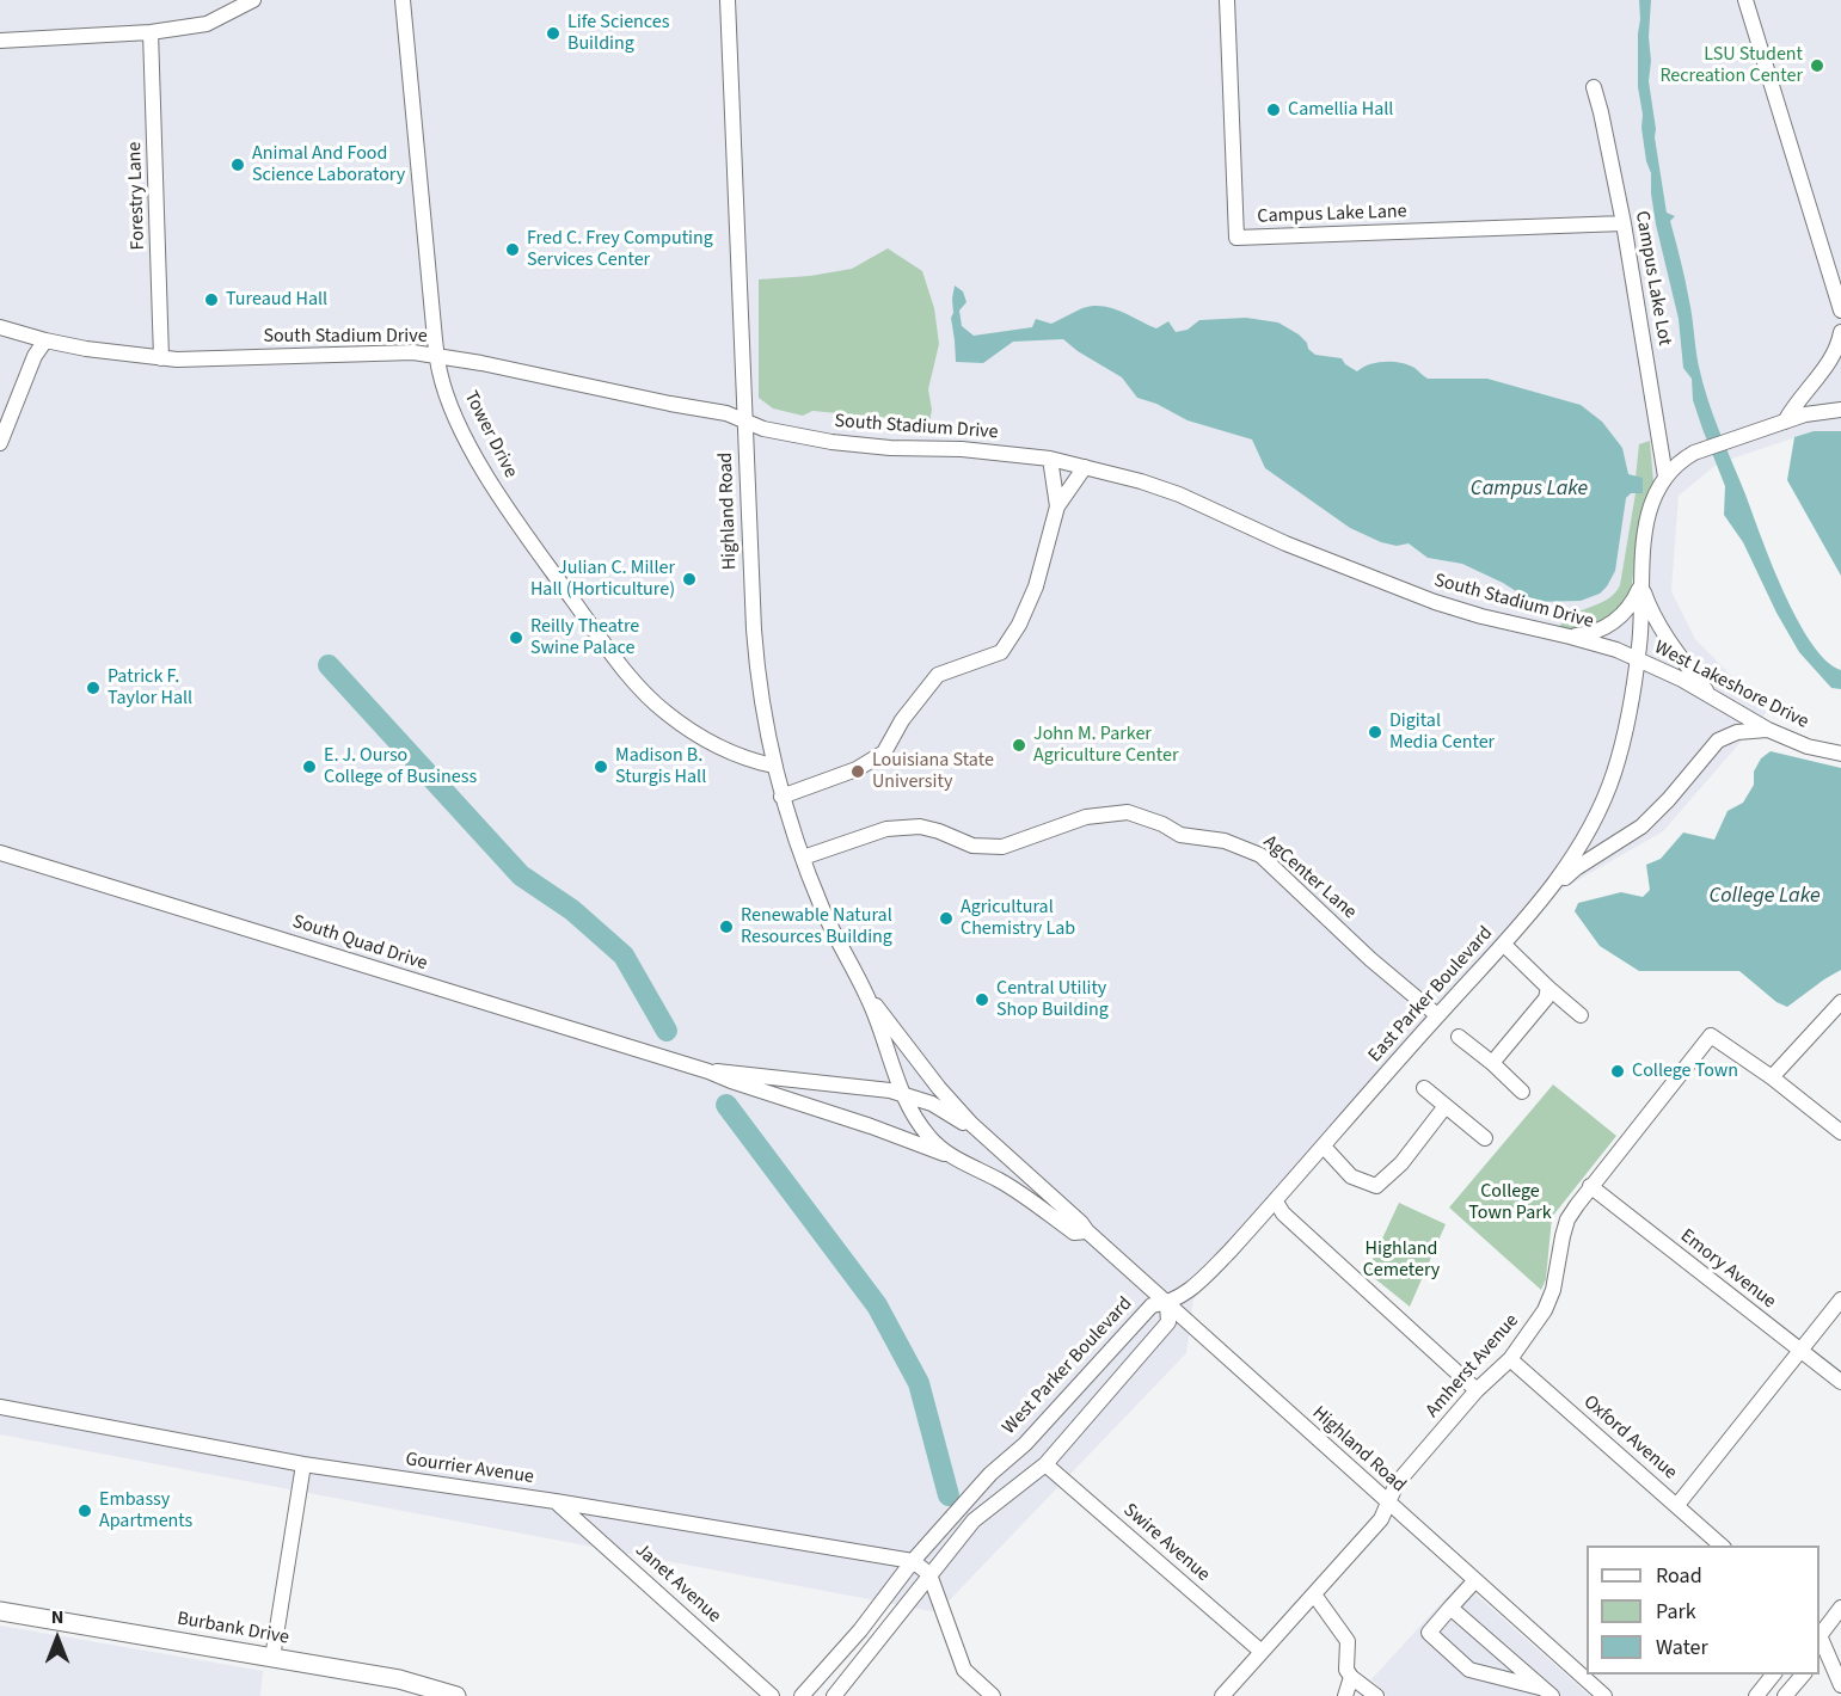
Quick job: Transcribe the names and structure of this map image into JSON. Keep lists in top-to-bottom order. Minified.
{"streets":{"main road":["Burbank Drive"],"street":["Forestry Lane","Campus Lake Lane","Campus Lake Lot","South Stadium Drive","Tower Drive","Highland Road","West Lakeshore Drive","AgCenter Lane","South Quad Drive","East Parker Boulevard","Emory Avenue","West Parker Boulevard","Amherst Avenue","Oxford Avenue","Gourrier Avenue","Swire Avenue","Janet Avenue"]},"crossings":[["Forestry Lane","South Stadium Drive"],["Campus Lake Lane","Campus Lake Lot"],["Campus Lake Lot","West Lakeshore Drive"],["South Stadium Drive","Tower Drive"],["South Stadium Drive","Highland Road"],["South Stadium Drive","West Lakeshore Drive"],["South Stadium Drive","East Parker Boulevard"],["Tower Drive","Highland Road"],["Highland Road","AgCenter Lane"],["Highland Road","South Quad Drive"],["Highland Road","East Parker Boulevard"],["Highland Road","West Parker Boulevard"],["Highland Road","Amherst Avenue"],["West Lakeshore Drive","East Parker Boulevard"],["AgCenter Lane","East Parker Boulevard"],["East Parker Boulevard","West Parker Boulevard"],["Emory Avenue","Amherst Avenue"],["West Parker Boulevard","Gourrier Avenue"],["Amherst Avenue","Oxford Avenue"],["Amherst Avenue","Swire Avenue"],["Gourrier Avenue","Janet Avenue"]],"water":["Campus Lake","College Lake"],"parks":["College Town Park","Highland Cemetery"],"places":["Life Sciences Building","LSU Student Recreation Center","Camellia Hall","Animal And Food Science Laboratory","Fred C. Frey Computing Services Center","Tureaud Hall","Julian C. Miller Hall (Horticulture)","Reilly Theatre Swine Palace","Patrick F. Taylor Hall","Digital Media Center","John M. Parker Agriculture Center","E. J. Ourso College of Business","Madison B. Sturgis Hall","Louisiana State University","Agricultural Chemistry Lab","Renewable Natural Resources Building","Central Utility Shop Building","College Town","Embassy Apartments"],"legend":["Road","Park","Water"],"north":"top"}
